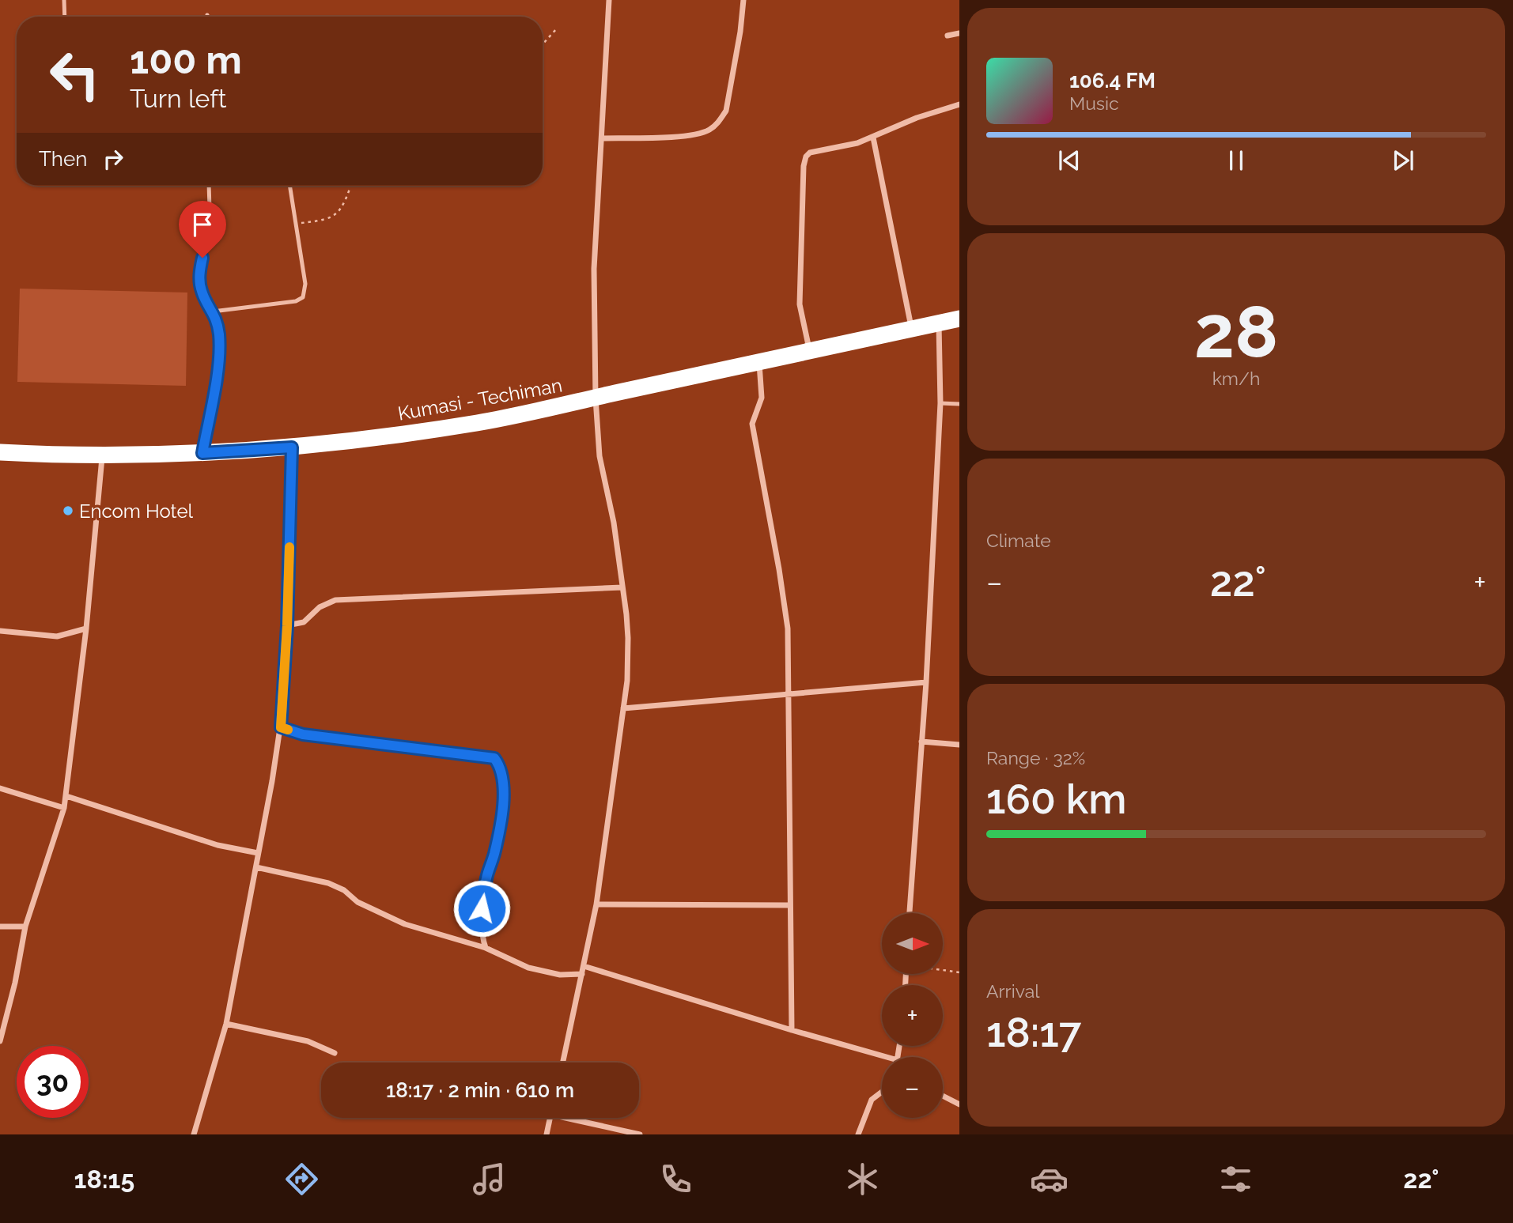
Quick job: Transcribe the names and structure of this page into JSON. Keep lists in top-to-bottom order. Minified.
{"streets":{"highway":["Kumasi - Techiman"]},"places":["Encom Hotel"],"north":"right","page":{"turn":["100 m","Turn left"],"song":["106.4 FM","Music"],"then":"Then","tile":[["28","km/h"],"Climate",["Range · 32%","160 km"],["Arrival","18:17"]],"heat":["−","22°","+"],"map_buttons":["+","−"],"limit":"30","trip":"18:17 · 2 min · 610 m","tabs":["18:15","22°"]}}
